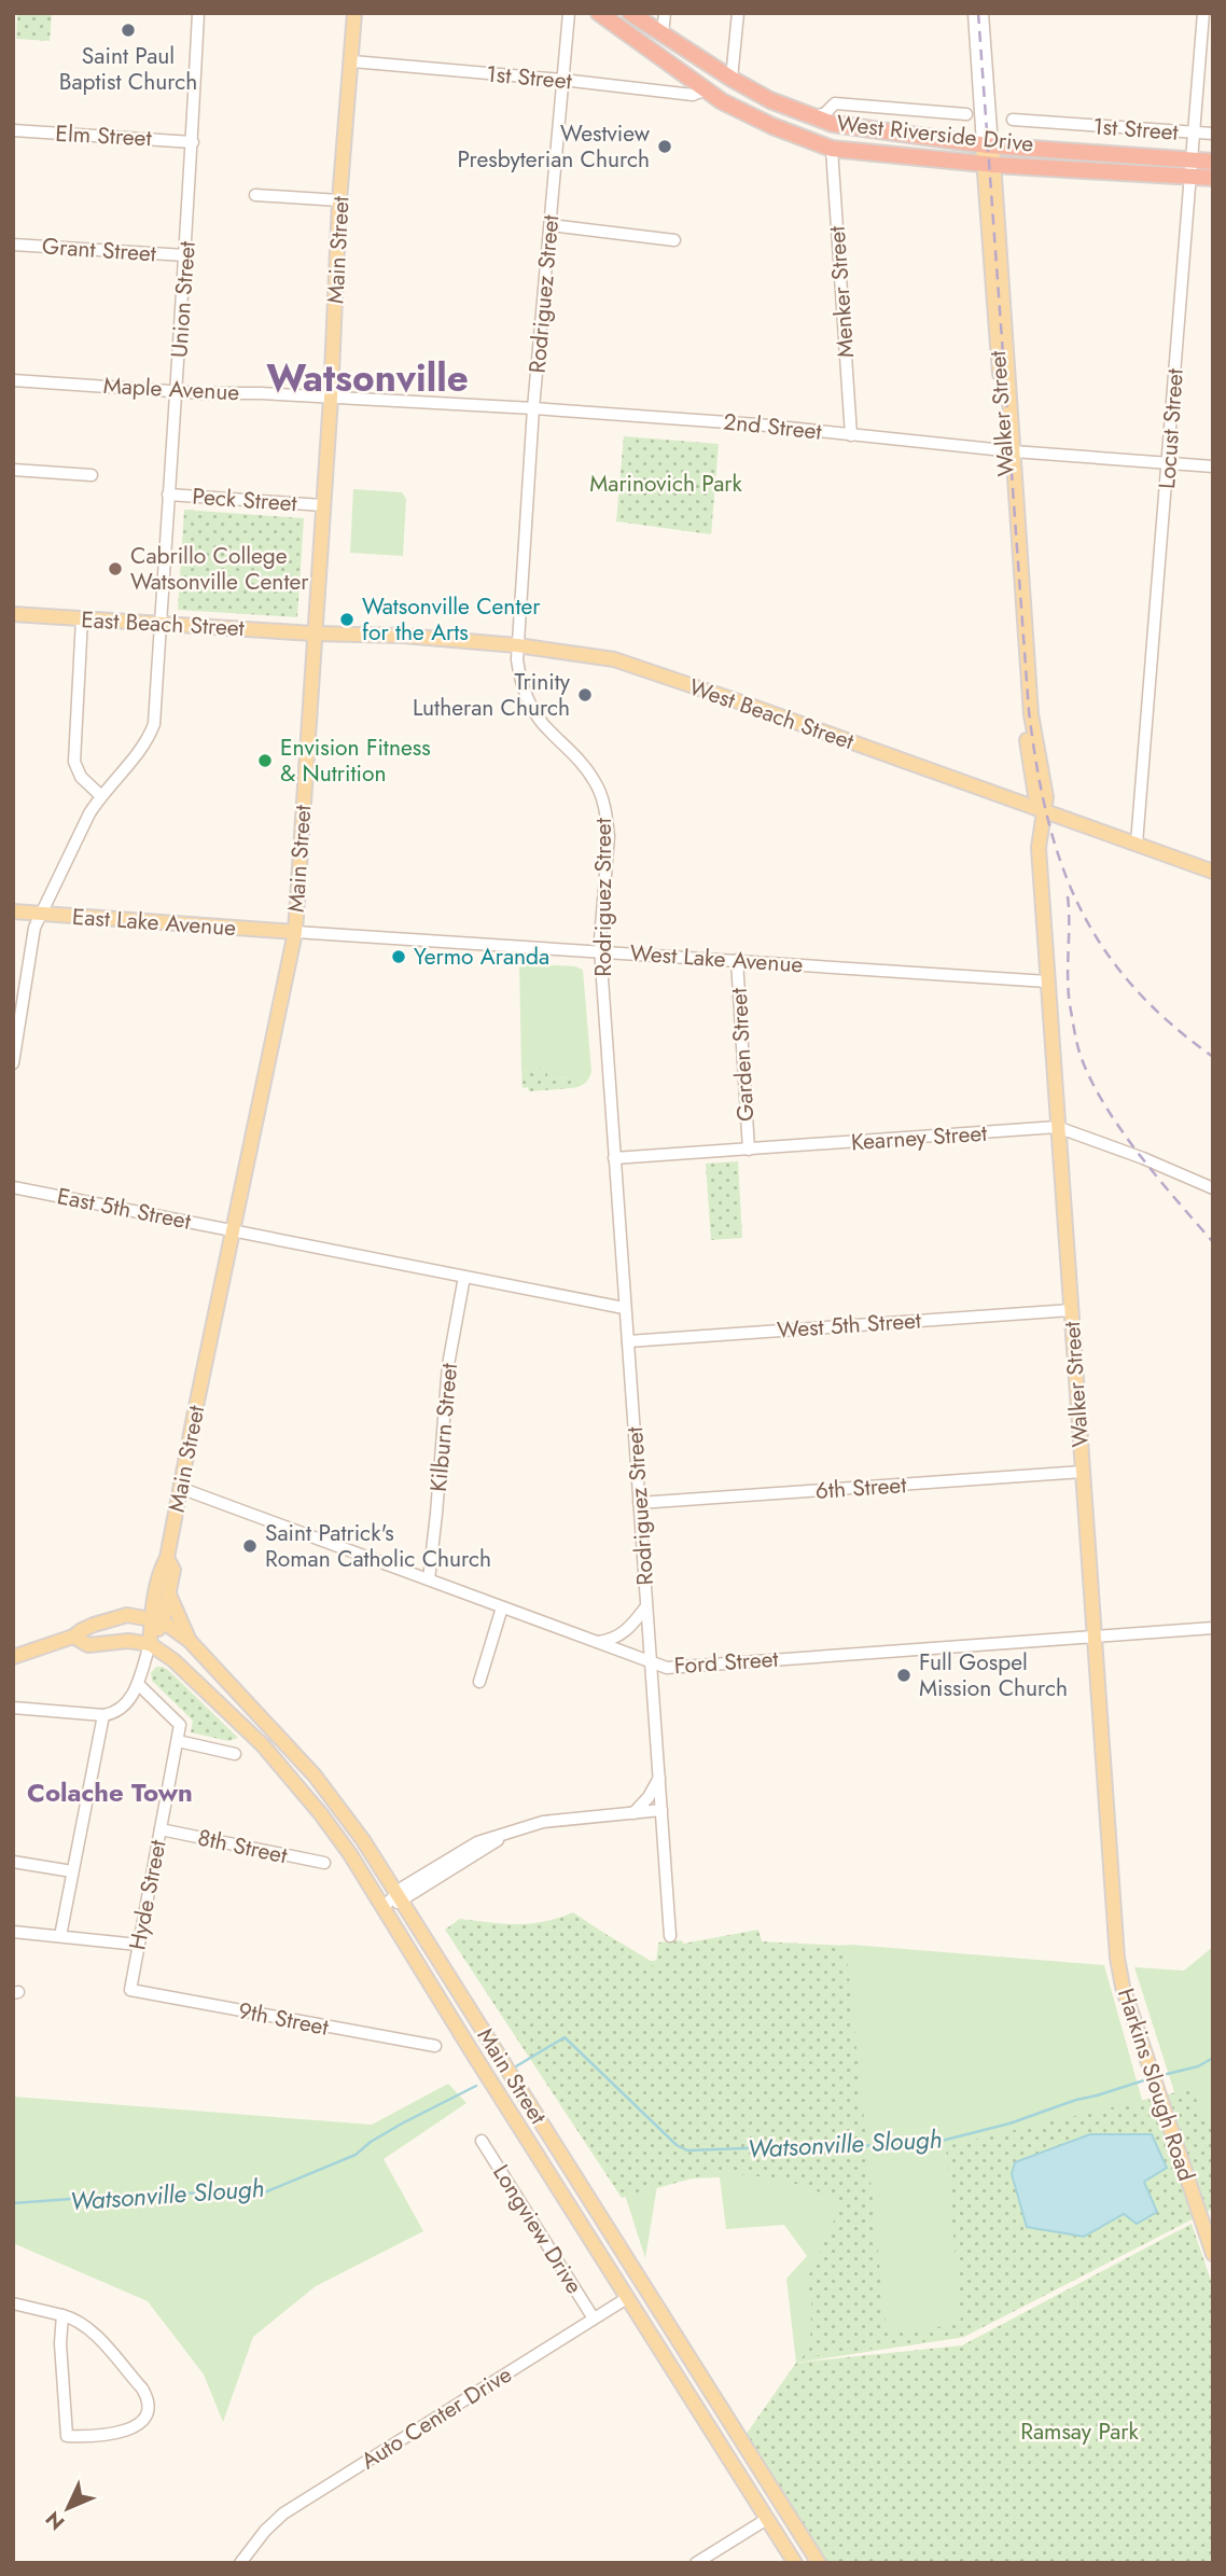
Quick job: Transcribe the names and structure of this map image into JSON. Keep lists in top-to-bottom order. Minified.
{"streets":{"highway":["West Riverside Drive"],"main road":["Main Street","Walker Street","East Beach Street","West Beach Street","East Lake Avenue","Harkins Slough Road","Auto Center Drive"],"street":["1st Street","Elm Street","Grant Street","Menker Street","Rodriguez Street","Union Street","Maple Avenue","2nd Street","Locust Street","Peck Street","West Lake Avenue","Garden Street","Kearney Street","East 5th Street","West 5th Street","Kilburn Street","6th Street","Ford Street","8th Street","Hyde Street","9th Street","Longview Drive"]},"crossings":[["1st Street","West Riverside Drive"],["1st Street","Main Street"],["1st Street","Rodriguez Street"],["1st Street","Locust Street"],["West Riverside Drive","Menker Street"],["West Riverside Drive","Walker Street"],["West Riverside Drive","Locust Street"],["Elm Street","Union Street"],["Grant Street","Union Street"],["Main Street","Maple Avenue"],["Main Street","2nd Street"],["Main Street","Peck Street"],["Main Street","East Beach Street"],["Main Street","West Beach Street"],["Main Street","East Lake Avenue"],["Main Street","West Lake Avenue"],["Main Street","East 5th Street"],["Main Street","Ford Street"],["Main Street","Auto Center Drive"],["Menker Street","2nd Street"],["Rodriguez Street","2nd Street"],["Rodriguez Street","West Beach Street"],["Rodriguez Street","West Lake Avenue"],["Rodriguez Street","Kearney Street"],["Rodriguez Street","West 5th Street"],["Rodriguez Street","6th Street"],["Rodriguez Street","Ford Street"],["Union Street","Maple Avenue"],["Union Street","Peck Street"],["Union Street","East Beach Street"],["Union Street","East Lake Avenue"],["Maple Avenue","2nd Street"],["Walker Street","2nd Street"],["Walker Street","West Beach Street"],["Walker Street","West Lake Avenue"],["Walker Street","Kearney Street"],["Walker Street","West 5th Street"],["Walker Street","6th Street"],["Walker Street","Ford Street"],["Walker Street","Harkins Slough Road"],["2nd Street","Locust Street"],["Locust Street","West Beach Street"],["East Beach Street","West Beach Street"],["East Lake Avenue","West Lake Avenue"],["West Lake Avenue","Garden Street"],["Garden Street","Kearney Street"],["Kilburn Street","Ford Street"],["8th Street","Hyde Street"],["Hyde Street","9th Street"],["Longview Drive","Auto Center Drive"]],"districts":["Watsonville","Colache Town"],"water":["Watsonville Slough"],"parks":["Marinovich Park","Ramsay Park"],"places":["Saint Paul Baptist Church","Westview Presbyterian Church","Cabrillo College Watsonville Center","Watsonville Center for the Arts","Trinity Lutheran Church","Envision Fitness & Nutrition","Yermo Aranda","Saint Patrick's Roman Catholic Church","Full Gospel Mission Church"],"north":"bottom left"}
